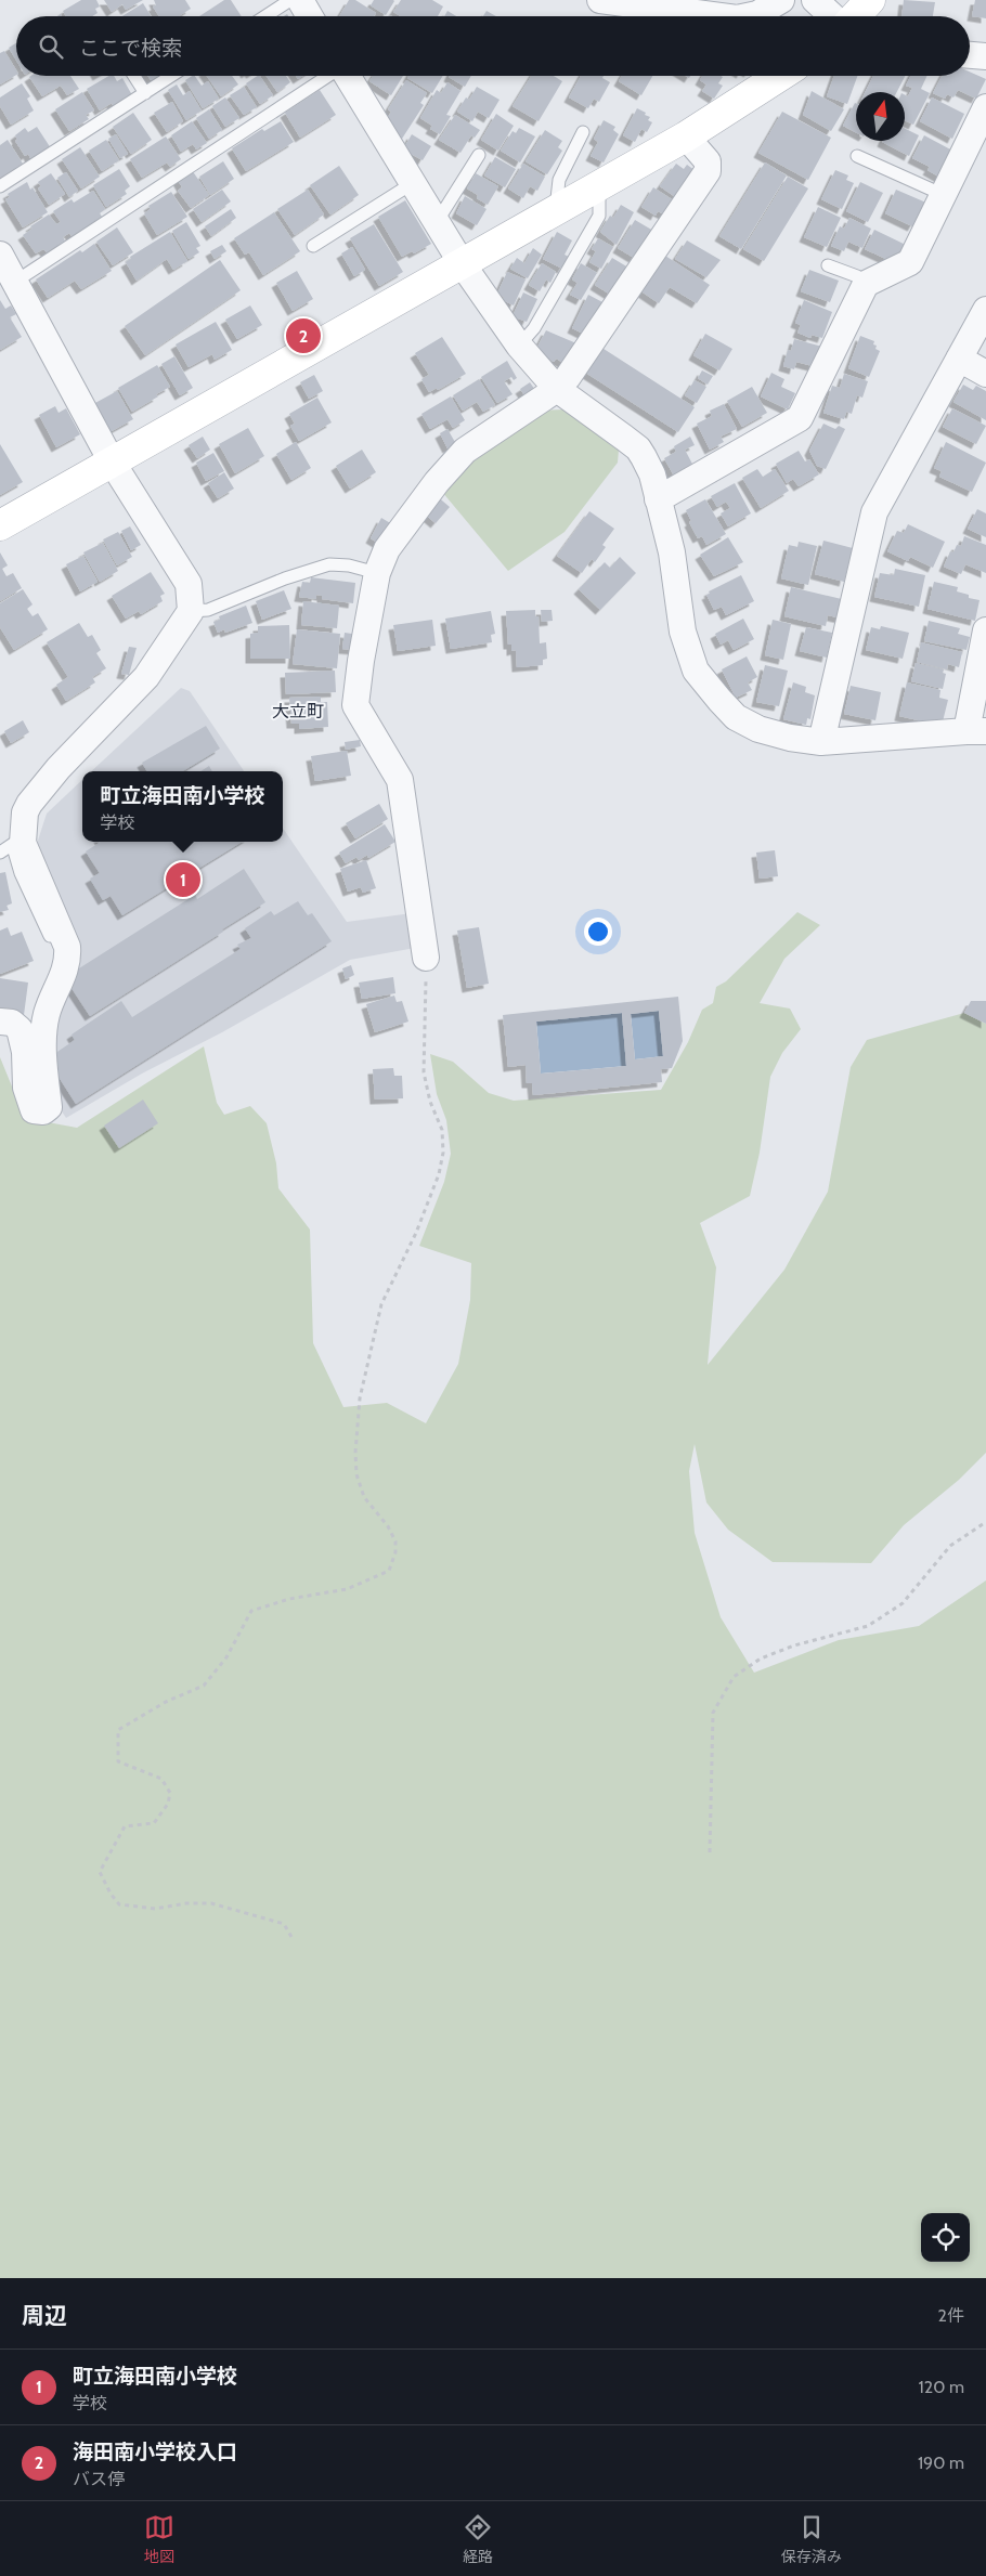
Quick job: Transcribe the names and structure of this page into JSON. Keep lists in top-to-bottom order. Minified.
{"districts":["大立町"],"north":"top","page":{"search":"ここで検索","pins":["2","1"],"popup":["町立海田南小学校","学校"],"heading":["周辺","2件"],"list":[{"mark":"1","name":"町立海田南小学校","note":"学校","value":"120 m"},{"mark":"2","name":"海田南小学校入口","note":"バス停","value":"190 m"}],"nav":["地図","経路","保存済み"]}}
